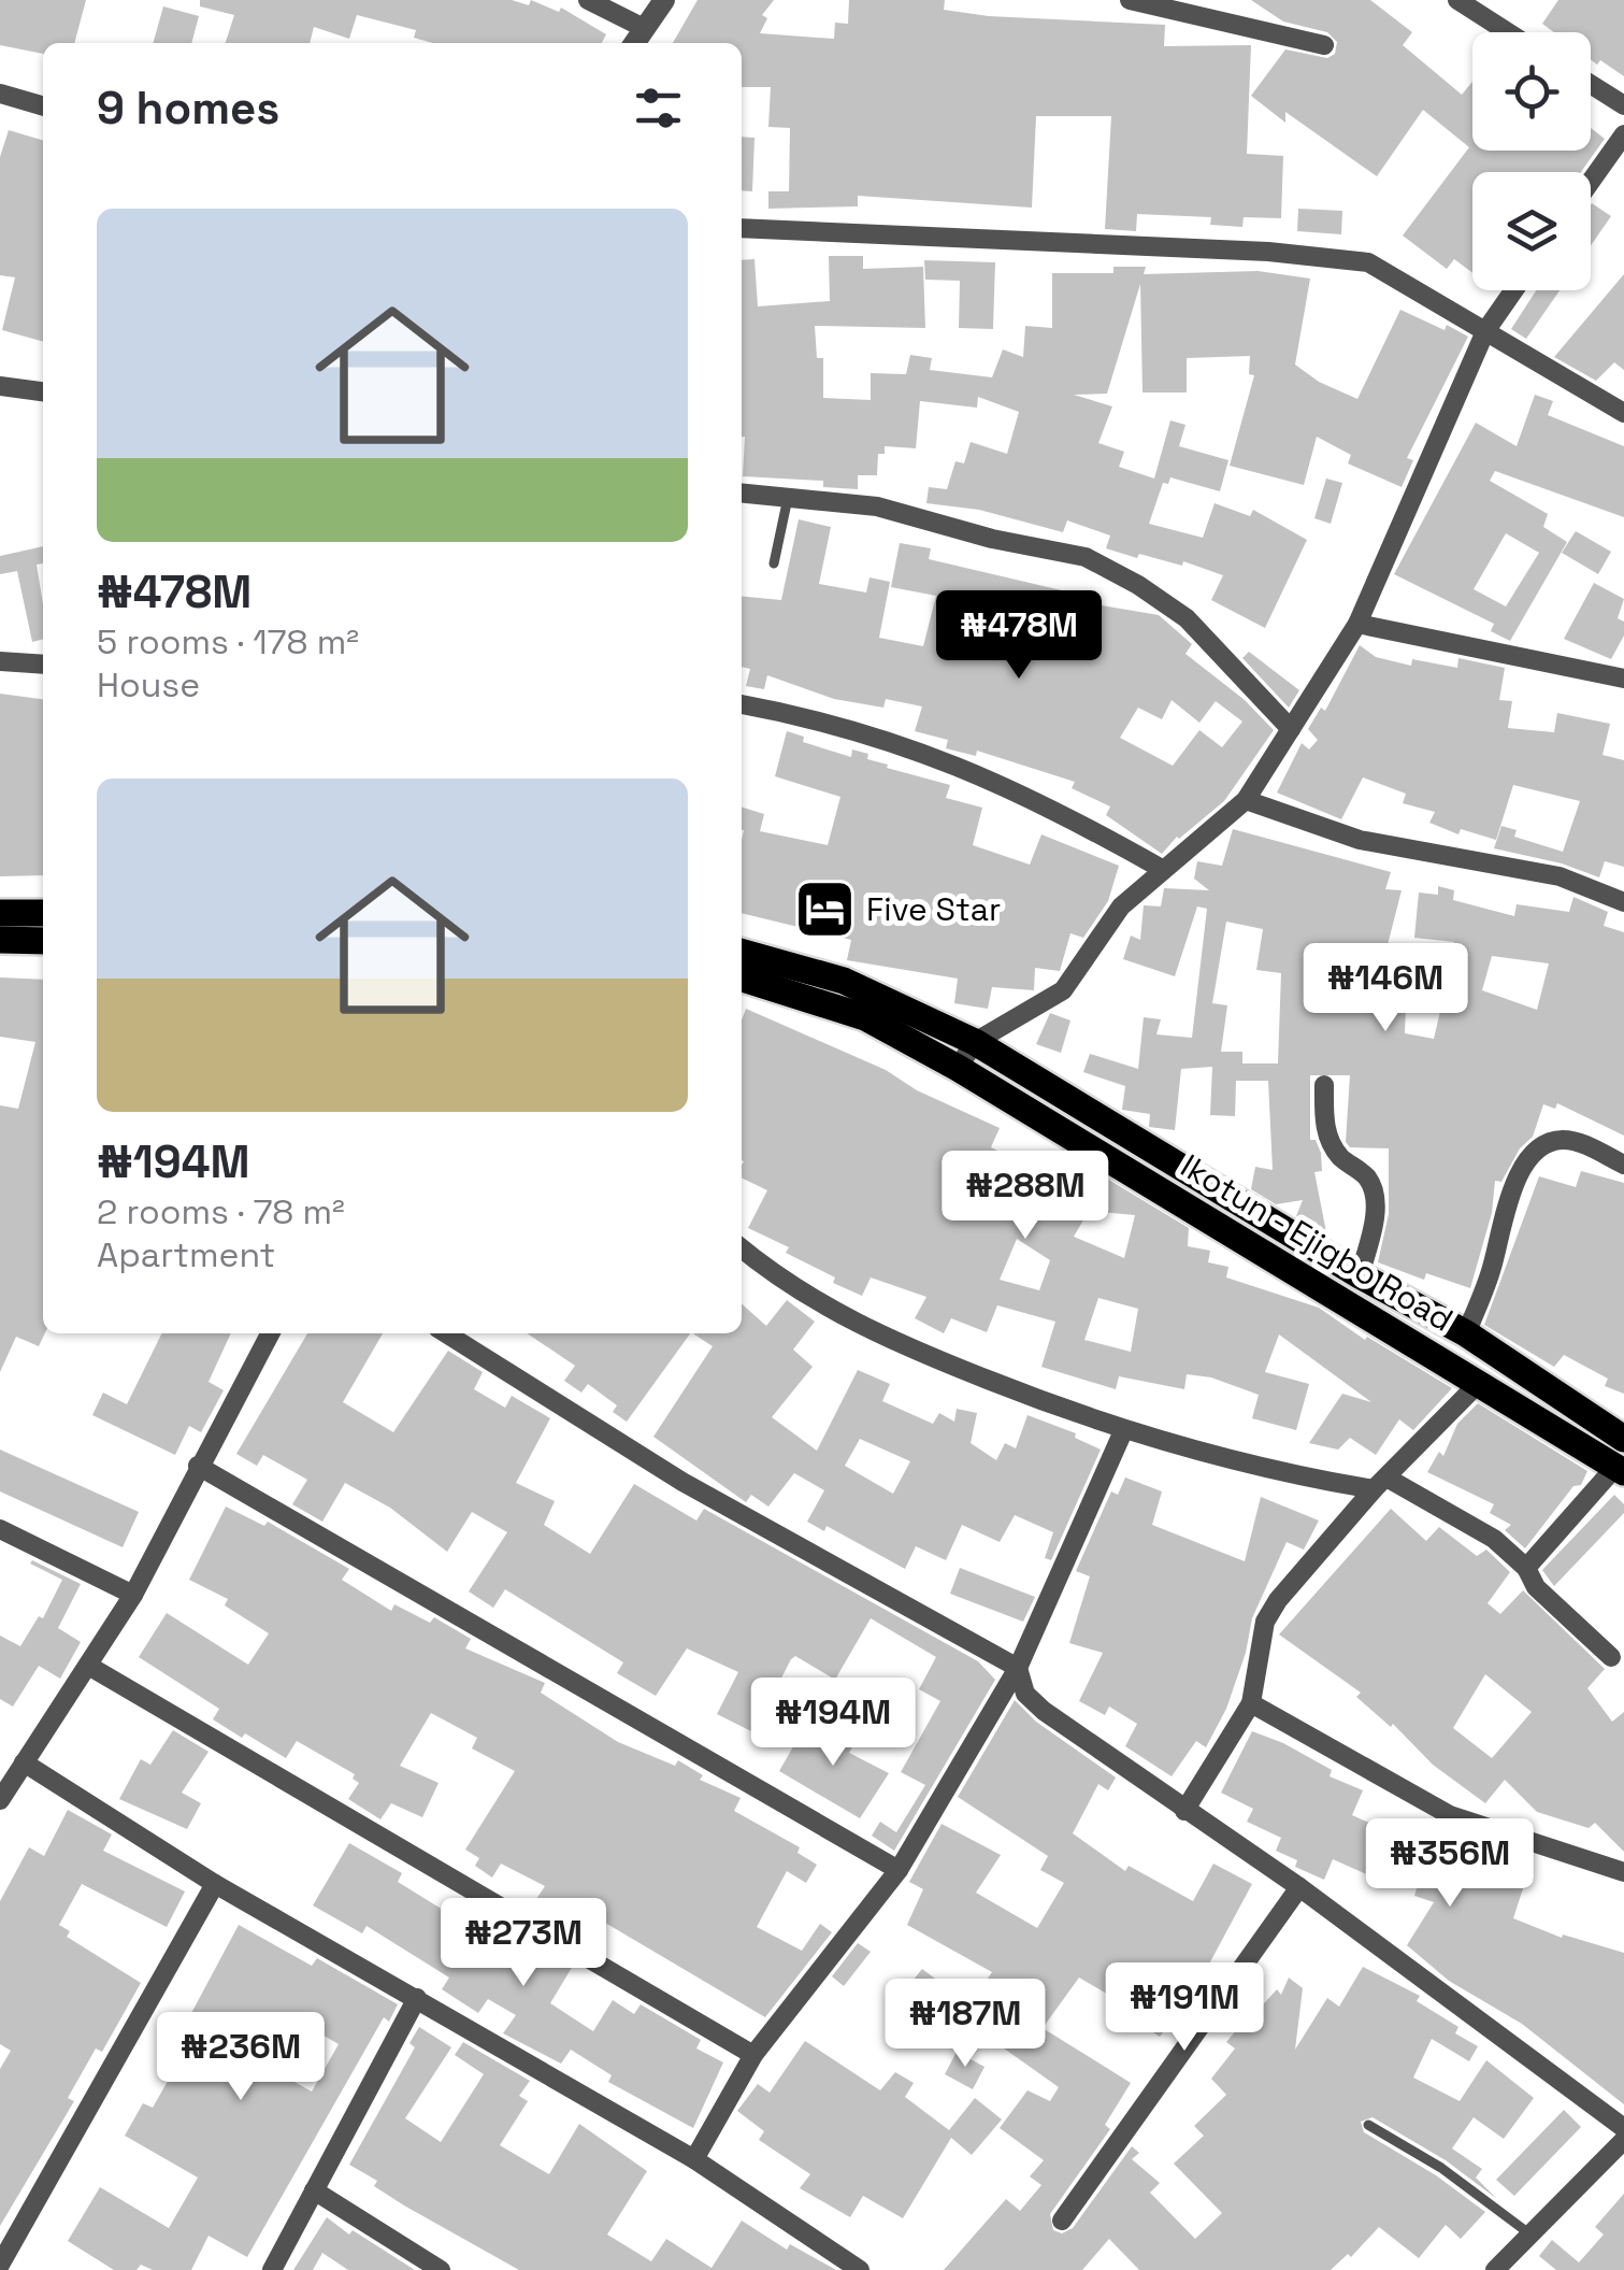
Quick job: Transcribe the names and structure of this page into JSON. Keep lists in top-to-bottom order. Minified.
{"streets":{"main road":["Ikotun - Ejigbo Road"]},"places":{"hotel":["Five Star"]},"page":{"heading":"9 homes","list":[{"name":"₦478M","note":"5 rooms · 178 m² · House"},{"name":"₦194M","note":"2 rooms · 78 m² · Apartment"}],"price":["₦478M","₦146M","₦288M","₦194M","₦356M","₦273M","₦191M","₦187M","₦236M"]}}
